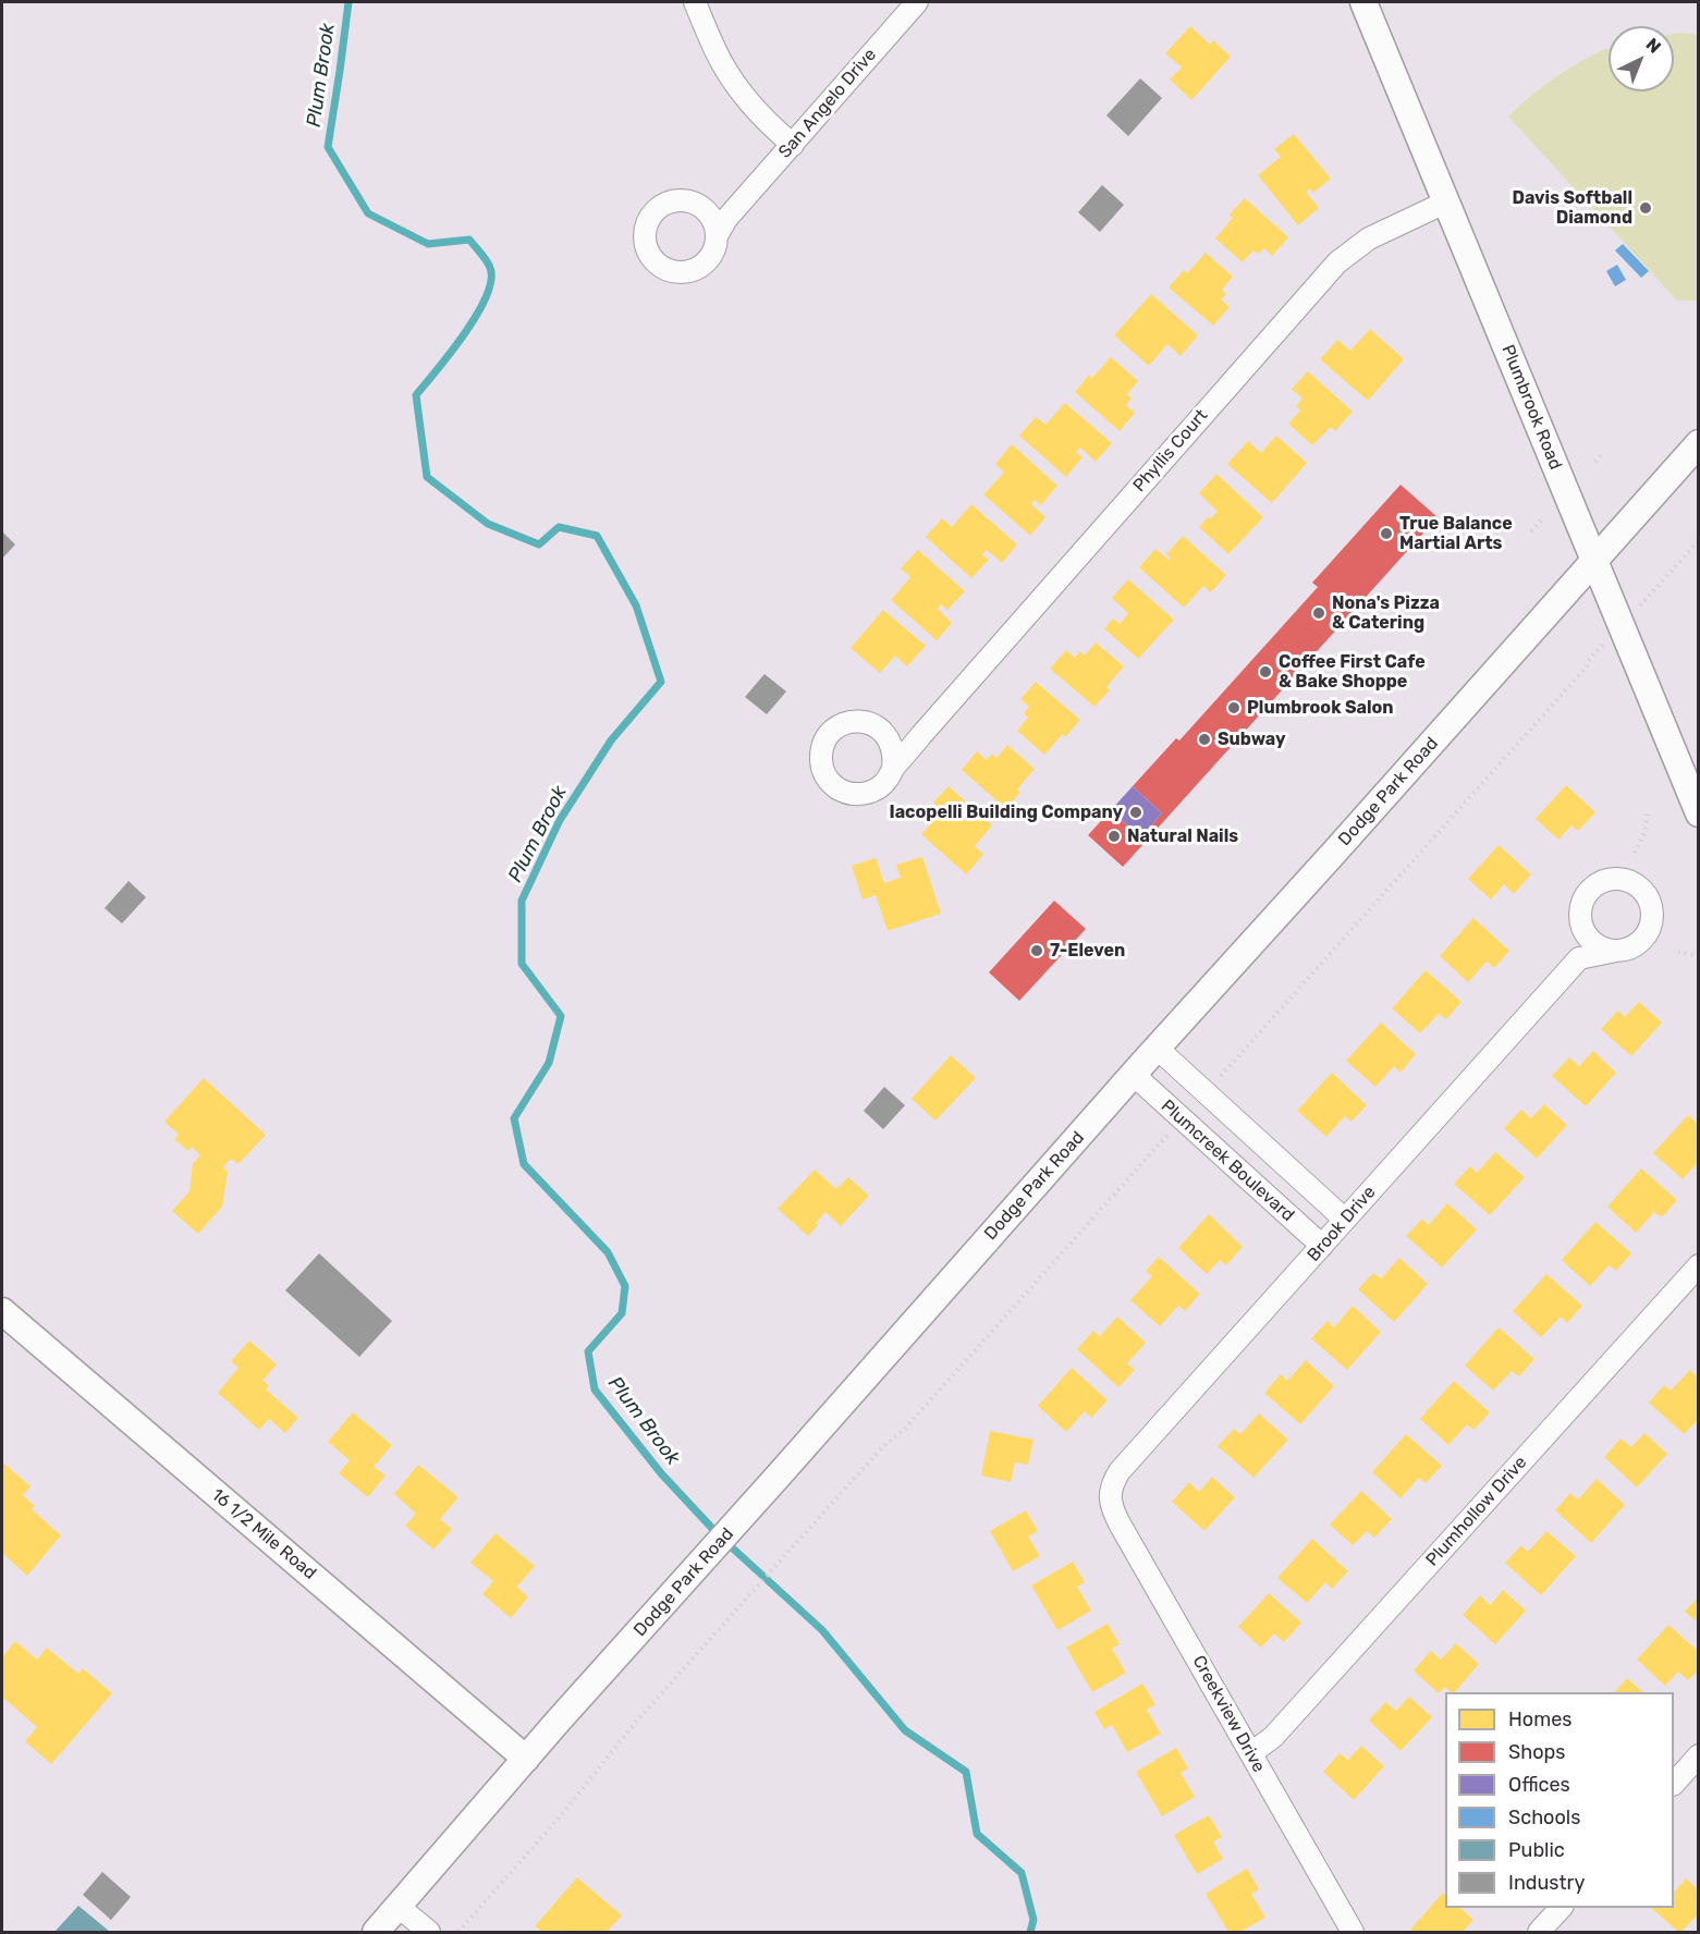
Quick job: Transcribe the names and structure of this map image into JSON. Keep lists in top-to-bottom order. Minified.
{"streets":{"street":["San Angelo Drive","Plumbrook Road","Phyllis Court","Dodge Park Road","Plumcreek Boulevard","Brook Drive","Plumhollow Drive","16 1/2 Mile Road","Creekview Drive"]},"crossings":[["Plumbrook Road","Phyllis Court"],["Plumbrook Road","Dodge Park Road"],["Dodge Park Road","Plumcreek Boulevard"],["Dodge Park Road","16 1/2 Mile Road"],["Plumcreek Boulevard","Brook Drive"],["Brook Drive","Creekview Drive"],["Plumhollow Drive","Creekview Drive"]],"water":["Plum Brook"],"places":["Davis Softball Diamond","True Balance Martial Arts","Nona's Pizza & Catering","Coffee First Cafe & Bake Shoppe","Plumbrook Salon","Subway","Iacopelli Building Company","Natural Nails","7-Eleven"],"legend":["Homes","Shops","Offices","Schools","Public","Industry"],"north":"top right"}
